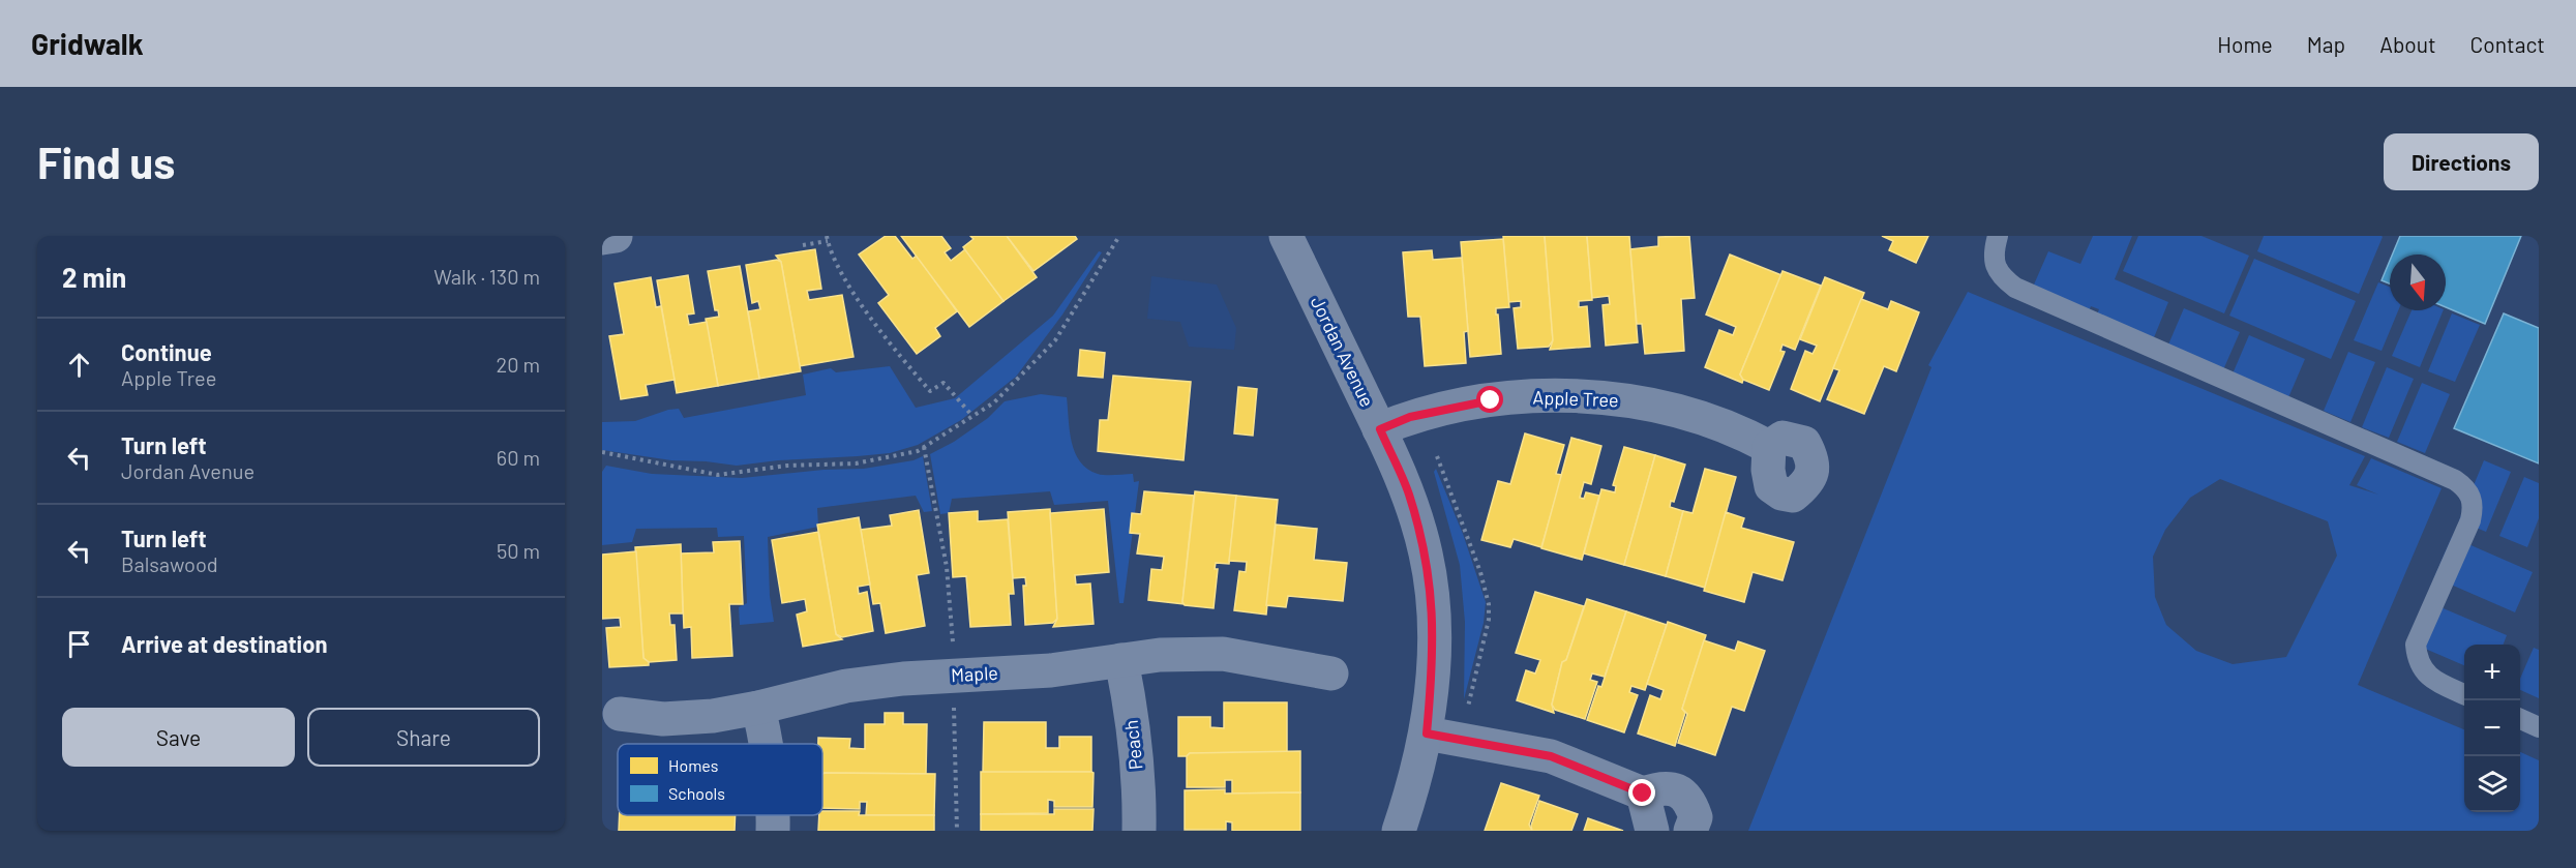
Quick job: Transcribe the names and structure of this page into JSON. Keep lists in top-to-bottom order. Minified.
{"streets":{"street":["Jordan Avenue","Apple Tree","Maple","Peach"]},"crossings":[["Jordan Avenue","Apple Tree"],["Maple","Peach"]],"legend":["Homes","Schools"],"north":"bottom","page":{"header":"Gridwalk","nav":["Home","Map","About","Contact"],"buttons":["Directions",["Save","Share"]],"title":"Find us","heading":["2 min","Walk · 130 m"],"list":[["Continue","Apple Tree","20 m"],["Turn left","Jordan Avenue","60 m"],["Turn left","Balsawood","50 m"],"Arrive at destination"],"map_buttons":["+","−"]}}
